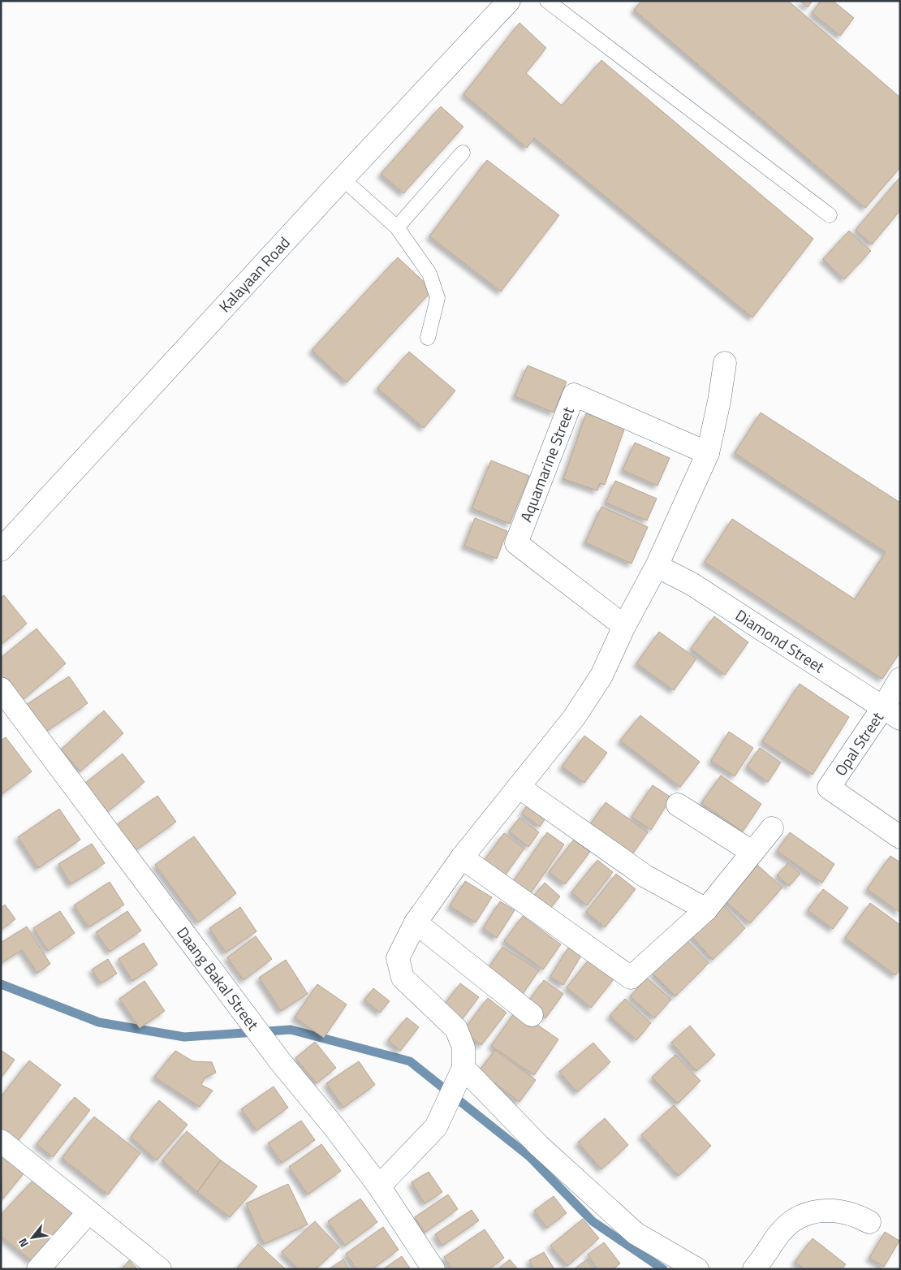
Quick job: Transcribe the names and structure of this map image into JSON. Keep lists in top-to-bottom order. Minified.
{"streets":{"street":["Kalayaan Road","Aquamarine Street","Diamond Street","Opal Street","Daang Bakal Street"]},"crossings":[["Diamond Street","Opal Street"]],"north":"bottom left"}
